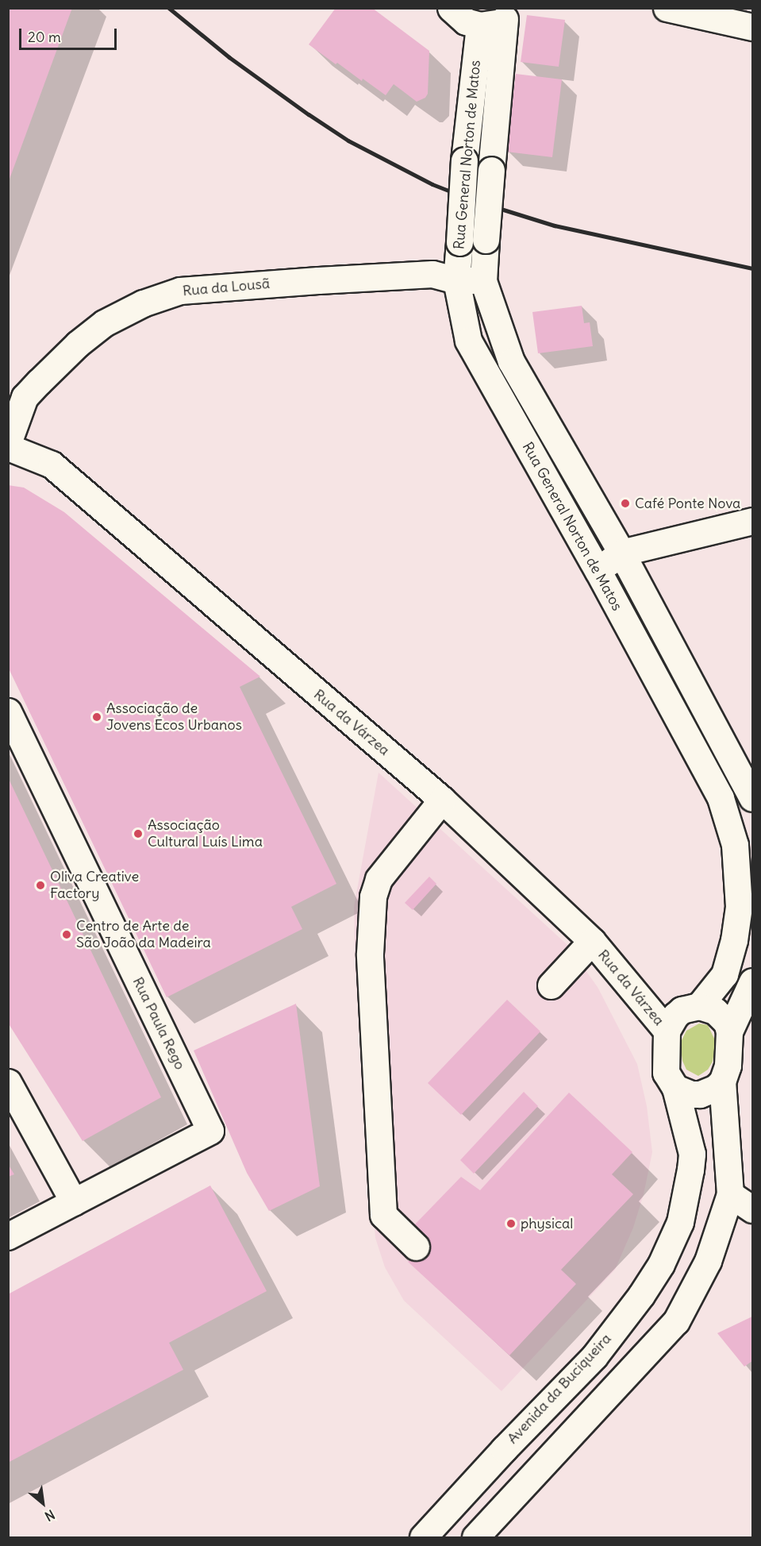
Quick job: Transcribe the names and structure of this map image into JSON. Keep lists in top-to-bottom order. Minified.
{"streets":{"street":["Rua General Norton de Matos","Rua da Lousã","Rua da Várzea","Rua Paula Rego","Avenida da Buciqueira"]},"crossings":[["Rua General Norton de Matos","Rua da Lousã"],["Rua General Norton de Matos","Rua da Várzea"],["Rua General Norton de Matos","Avenida da Buciqueira"],["Rua da Várzea","Avenida da Buciqueira"]],"places":["Café Ponte Nova","Associação de Jovens Ecos Urbanos","Associação Cultural Luís Lima","Oliva Creative Factory","Centro de Arte de São João da Madeira","physical"],"scale_bar":"20 m","north":"bottom right"}
